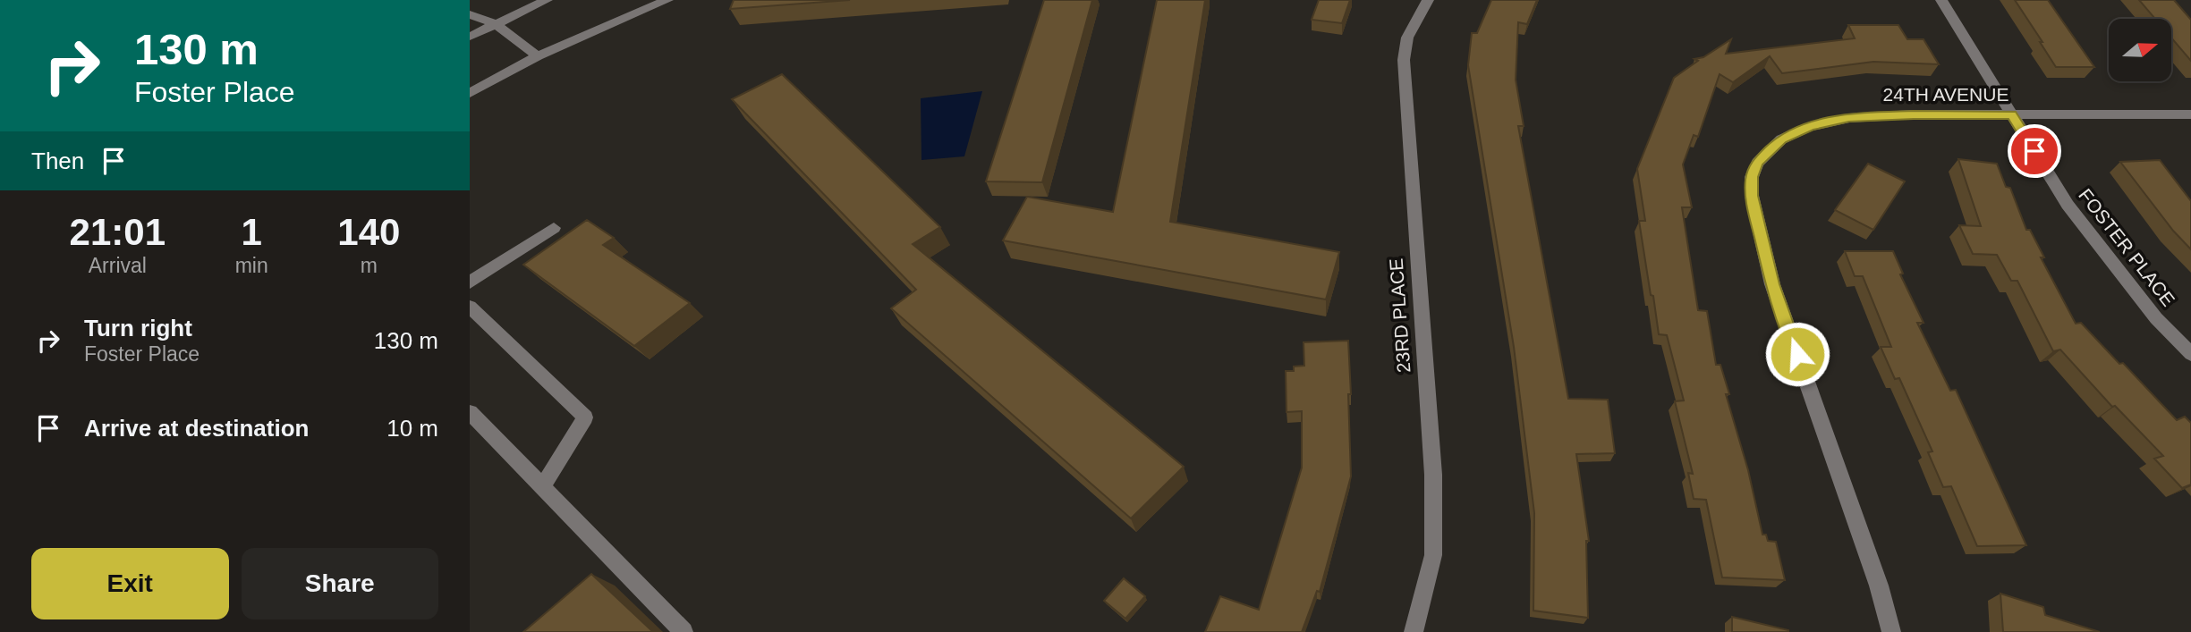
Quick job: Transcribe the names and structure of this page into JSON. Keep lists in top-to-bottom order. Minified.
{"streets":{"street":["24TH AVENUE","FOSTER PLACE","23RD PLACE"]},"crossings":[["24TH AVENUE","FOSTER PLACE"]],"north":"right","page":{"turn":["130 m","Foster Place"],"then":"Then","eta":["21:01","Arrival","1","min","140","m"],"list":[{"name":"Turn right","note":"Foster Place","value":"130 m"},{"name":"Arrive at destination","value":"10 m"}],"buttons":["Exit","Share"]}}
